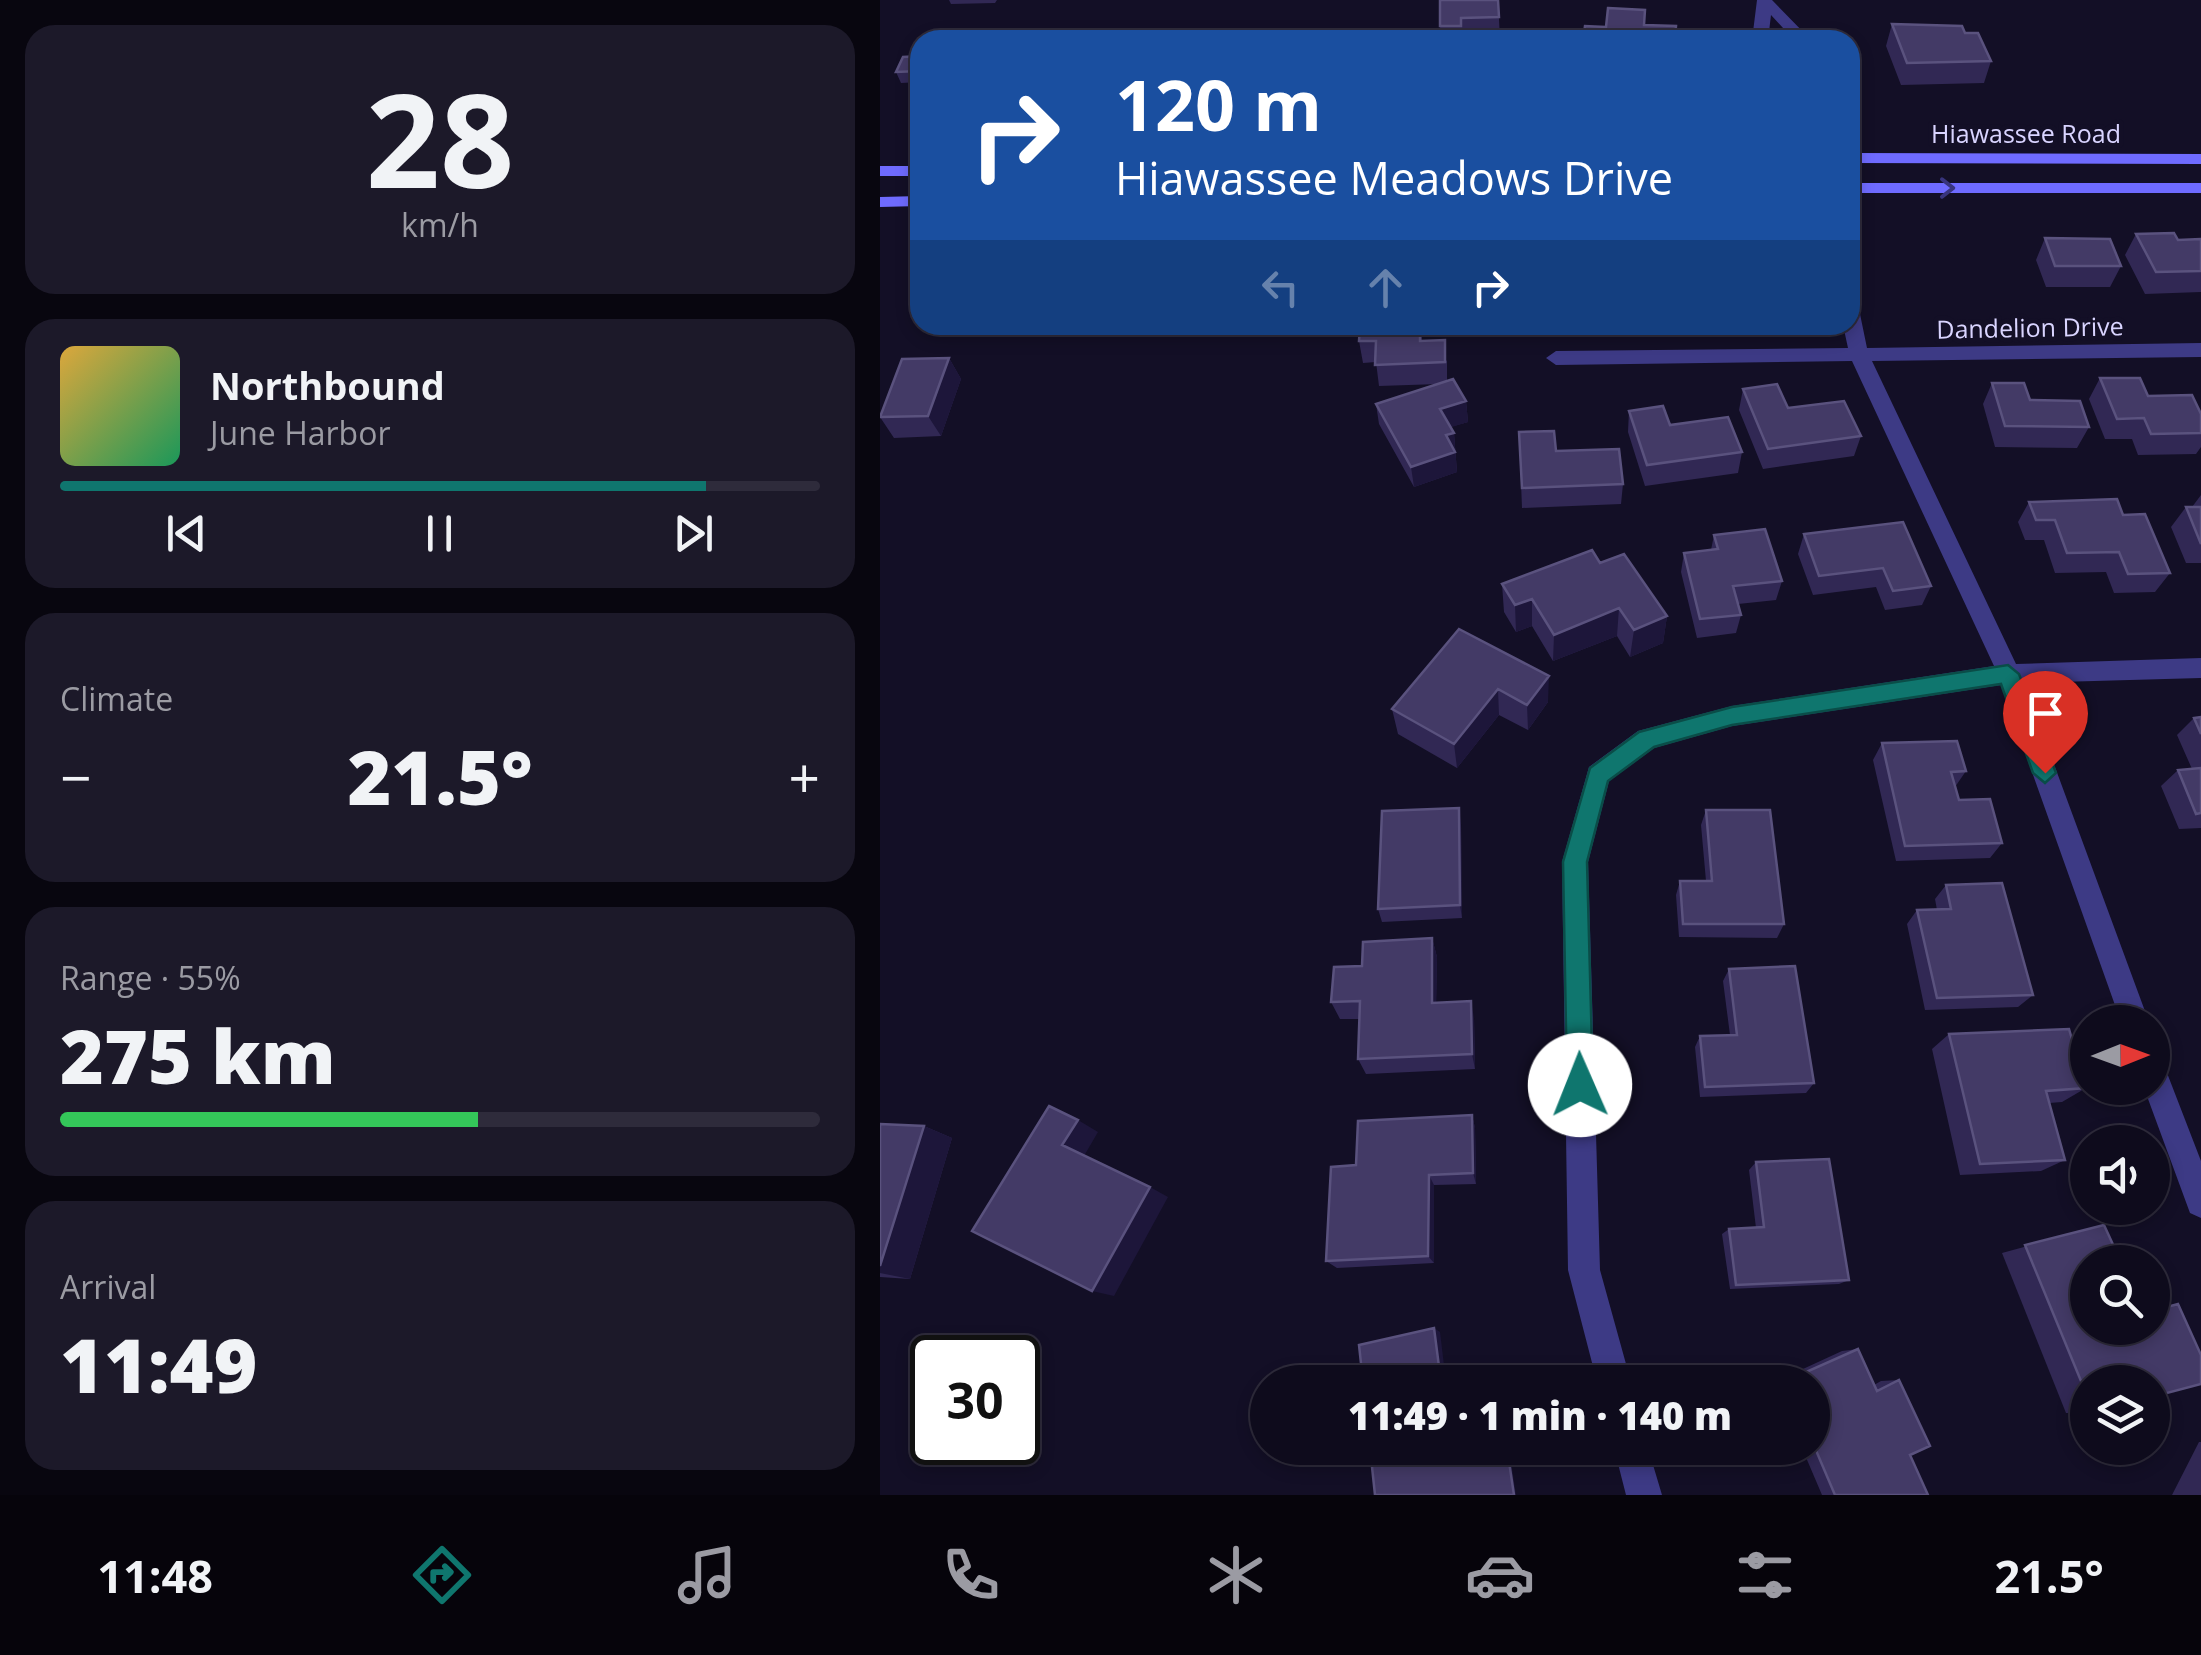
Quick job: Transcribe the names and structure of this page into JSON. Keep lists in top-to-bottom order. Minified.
{"streets":{"street":["Hiawassee Road","Dandelion Drive"]},"north":"right","page":{"tile":[["28","km/h"],"Climate",["Range · 55%","275 km"],["Arrival","11:49"]],"turn":["120 m","Hiawassee Meadows Drive"],"song":["Northbound","June Harbor"],"heat":["−","21.5°","+"],"limit":"30","trip":"11:49 · 1 min · 140 m","tabs":["11:48","21.5°"]}}
